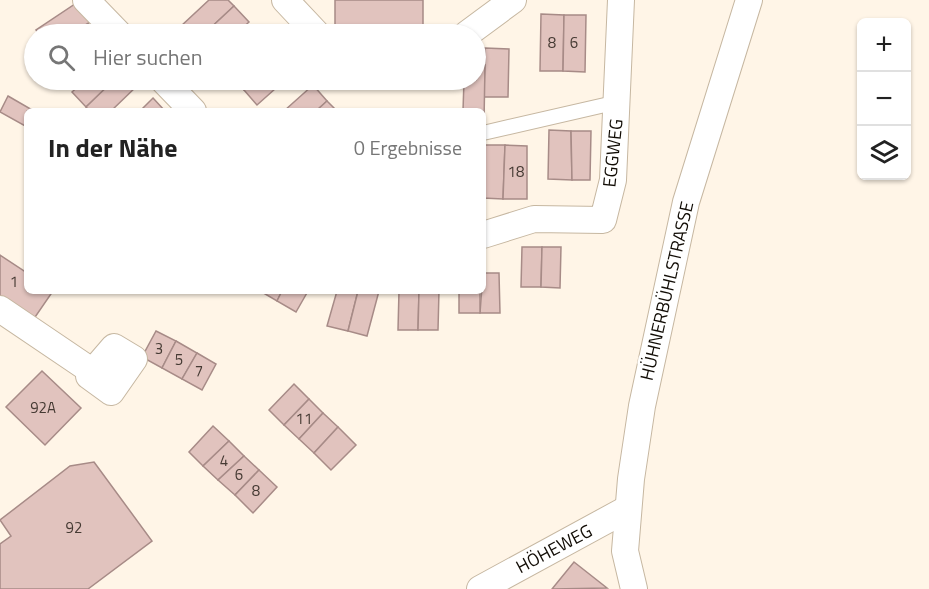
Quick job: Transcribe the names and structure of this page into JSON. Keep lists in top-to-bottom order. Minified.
{"streets":{"street":["EGGWEG","HÜHNERBÜHLSTRASSE","HÖHEWEG"]},"crossings":[["HÜHNERBÜHLSTRASSE","HÖHEWEG"]],"house_numbers":["8","6","18","1","3","5","7","92A","11","4","6","8","92"],"page":{"map_buttons":["+","−"],"search":"Hier suchen","heading":["In der Nähe","0 Ergebnisse"]}}
